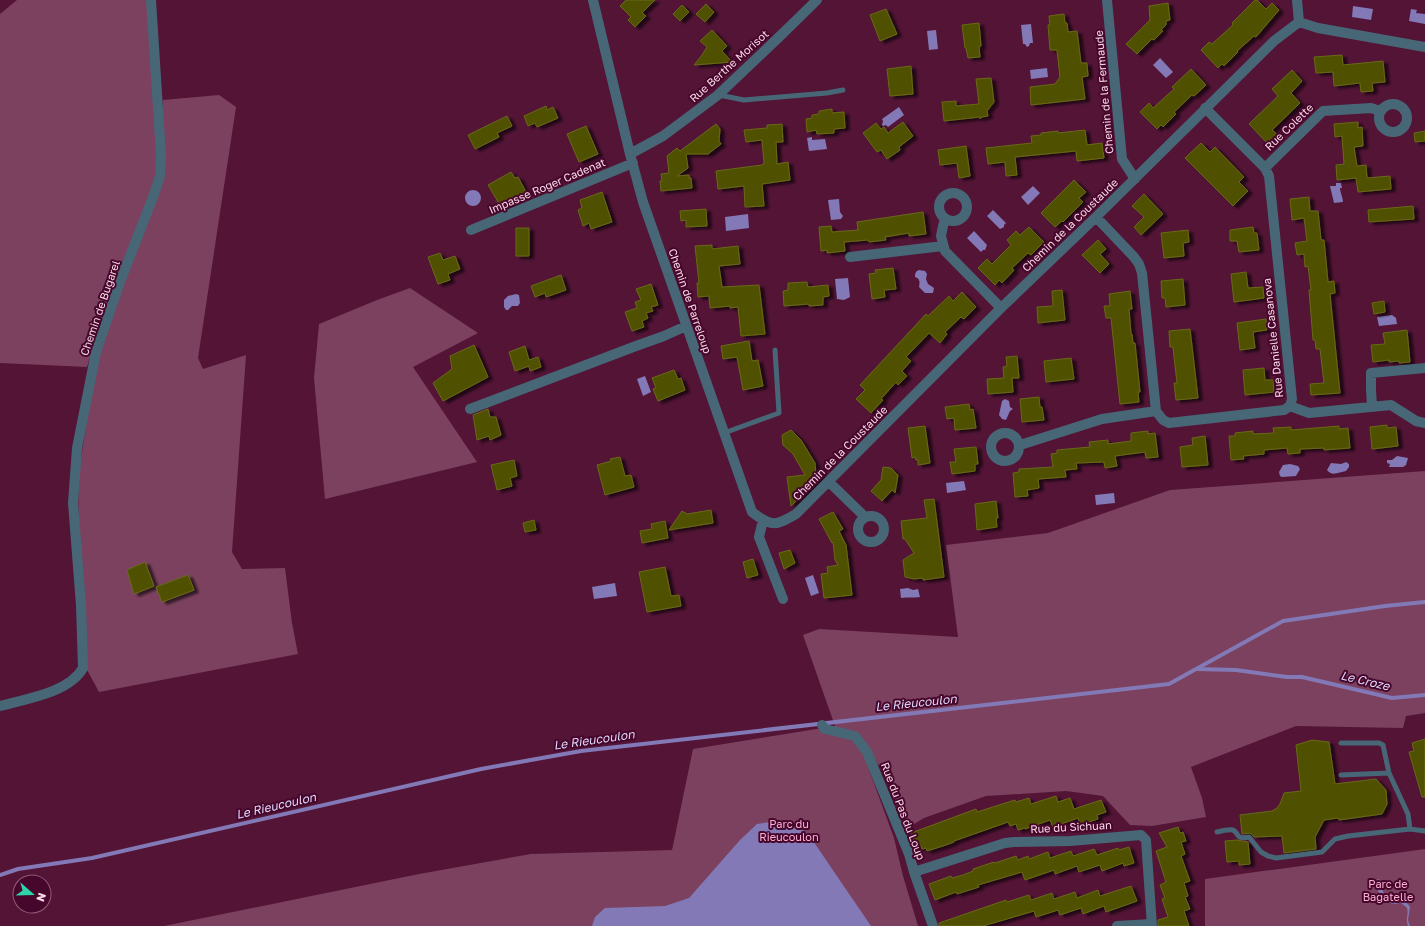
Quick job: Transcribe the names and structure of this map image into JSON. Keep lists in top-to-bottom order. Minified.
{"streets":{"street":["Rue Berthe Morisot","Chemin de la Fermaude","Rue Colette","Impasse Roger Cadenat","Chemin de la Coustaude","Chemin de Parreloup","Chemin de Bugarel","Rue Danielle Casanova","Rue du Pas du Loup","Rue du Sichuan"]},"crossings":[["Rue Berthe Morisot","Impasse Roger Cadenat"],["Rue Berthe Morisot","Chemin de Parreloup"],["Chemin de la Fermaude","Chemin de la Coustaude"],["Rue Colette","Rue Danielle Casanova"],["Impasse Roger Cadenat","Chemin de Parreloup"],["Chemin de la Coustaude","Chemin de Parreloup"],["Chemin de la Coustaude","Rue Danielle Casanova"],["Rue du Pas du Loup","Rue du Sichuan"]],"water":["Le Croze","Le Rieucoulon"],"parks":["Parc du Rieucoulon","Parc de Bagatelle"],"north":"right"}
